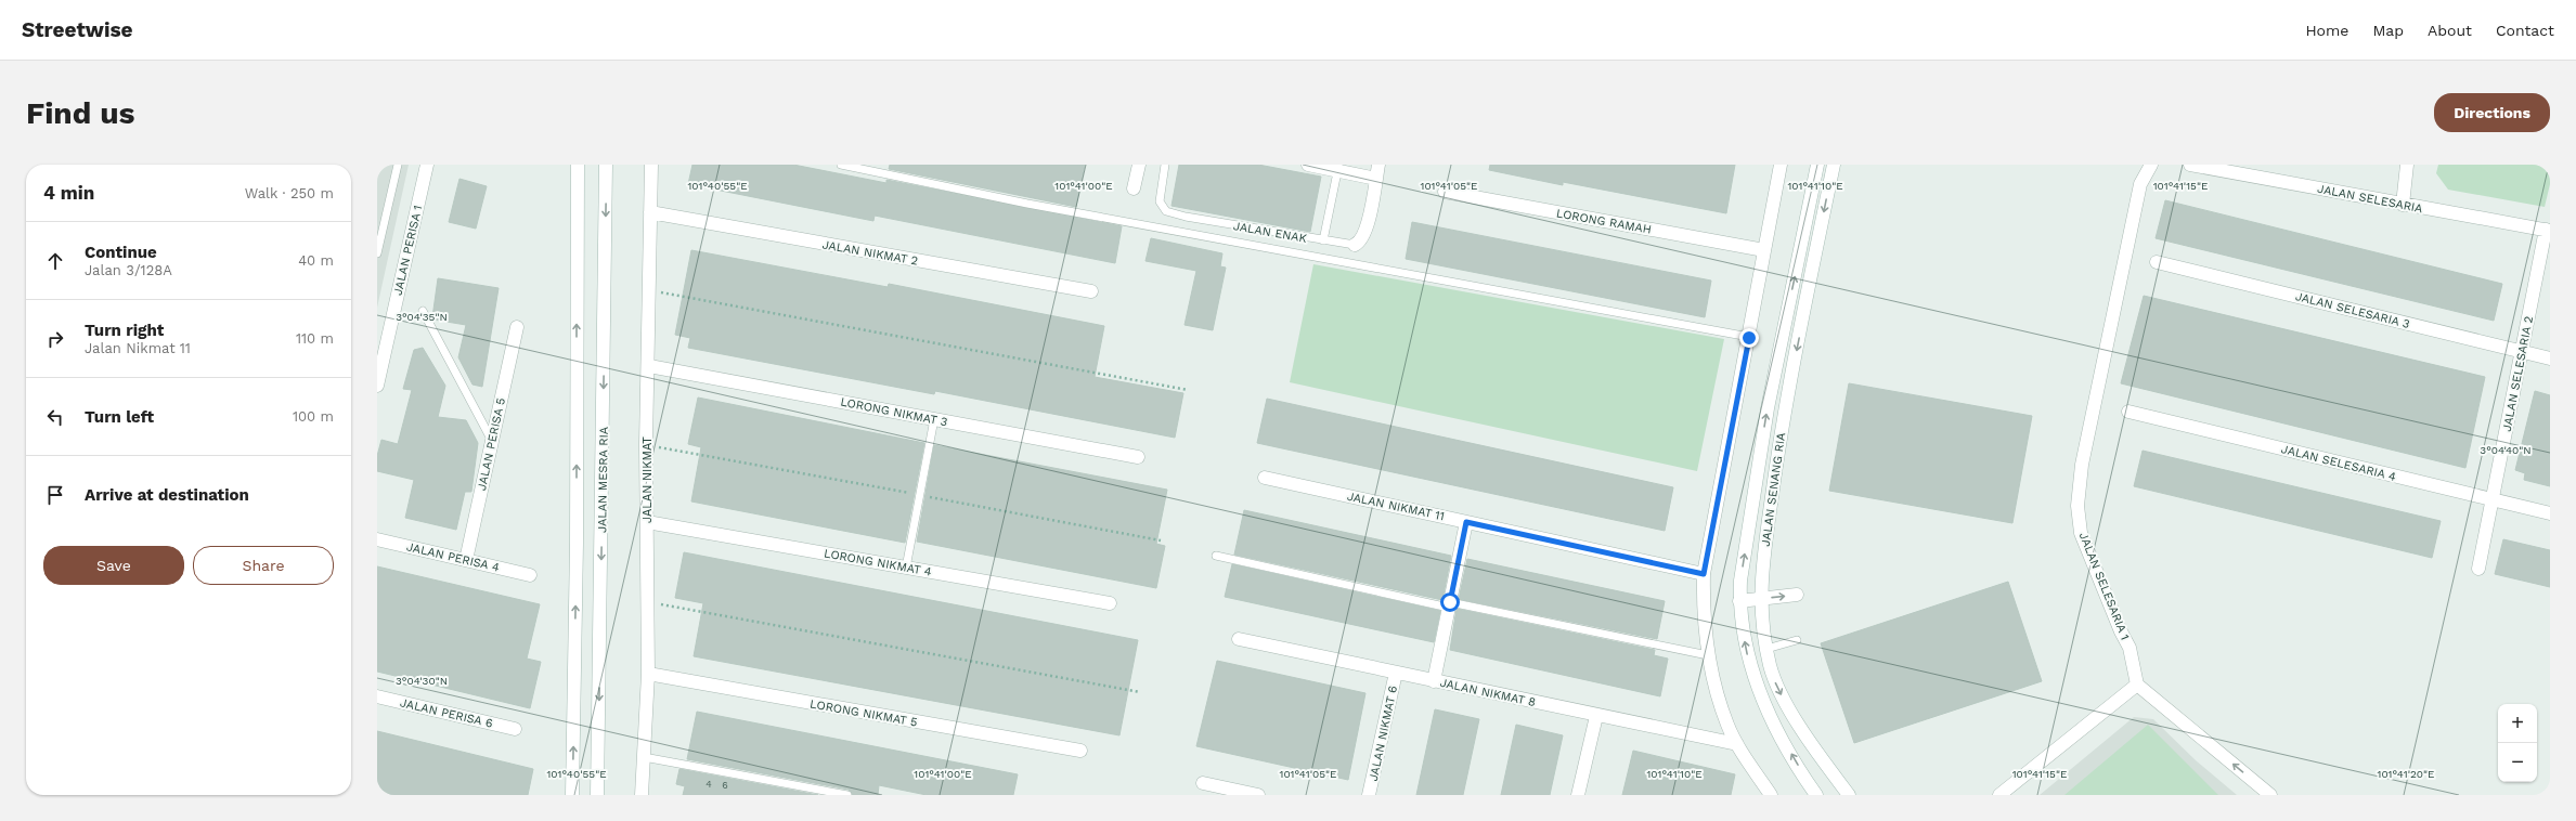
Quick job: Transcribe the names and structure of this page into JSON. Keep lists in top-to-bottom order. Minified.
{"streets":{"street":["JALAN SELESARIA","LORONG RAMAH","JALAN PERISA 1","JALAN NIKMAT 2","JALAN SELESARIA 3","JALAN SELESARIA 2","LORONG NIKMAT 3","JALAN PERISA 5","JALAN SELESARIA 4","JALAN MESRA RIA","JALAN NIKMAT","JALAN SENANG RIA","JALAN NIKMAT 11","JALAN PERISA 4","LORONG NIKMAT 4","JALAN SELESARIA 1","JALAN NIKMAT 8","JALAN PERISA 6","LORONG NIKMAT 5","JALAN NIKMAT 6"],"lane":["JALAN ENAK"]},"crossings":[["JALAN SELESARIA","JALAN SELESARIA 2"],["JALAN NIKMAT 2","JALAN NIKMAT"],["JALAN SELESARIA 3","JALAN SELESARIA 2"],["JALAN SELESARIA 2","JALAN SELESARIA 4"],["LORONG NIKMAT 3","JALAN NIKMAT"],["JALAN PERISA 5","JALAN PERISA 4"],["JALAN NIKMAT","LORONG NIKMAT 4"],["JALAN NIKMAT","LORONG NIKMAT 5"],["JALAN NIKMAT 8","JALAN NIKMAT 6"]],"house_numbers":["4","6"],"page":{"header":"Streetwise","nav":["Home","Map","About","Contact"],"buttons":["Directions",["Save","Share"]],"title":"Find us","heading":["4 min","Walk · 250 m"],"list":[["Continue","Jalan 3/128A","40 m"],["Turn right","Jalan Nikmat 11","110 m"],["Turn left","100 m"],"Arrive at destination"],"map_buttons":["+","−"]},"coordinates":["101°40'55\"E","101°41'00\"E","101°41'05\"E","101°41'10\"E","101°41'15\"E","3°04'35\"N","3°04'40\"N","3°04'30\"N","101°41'20\"E"]}
